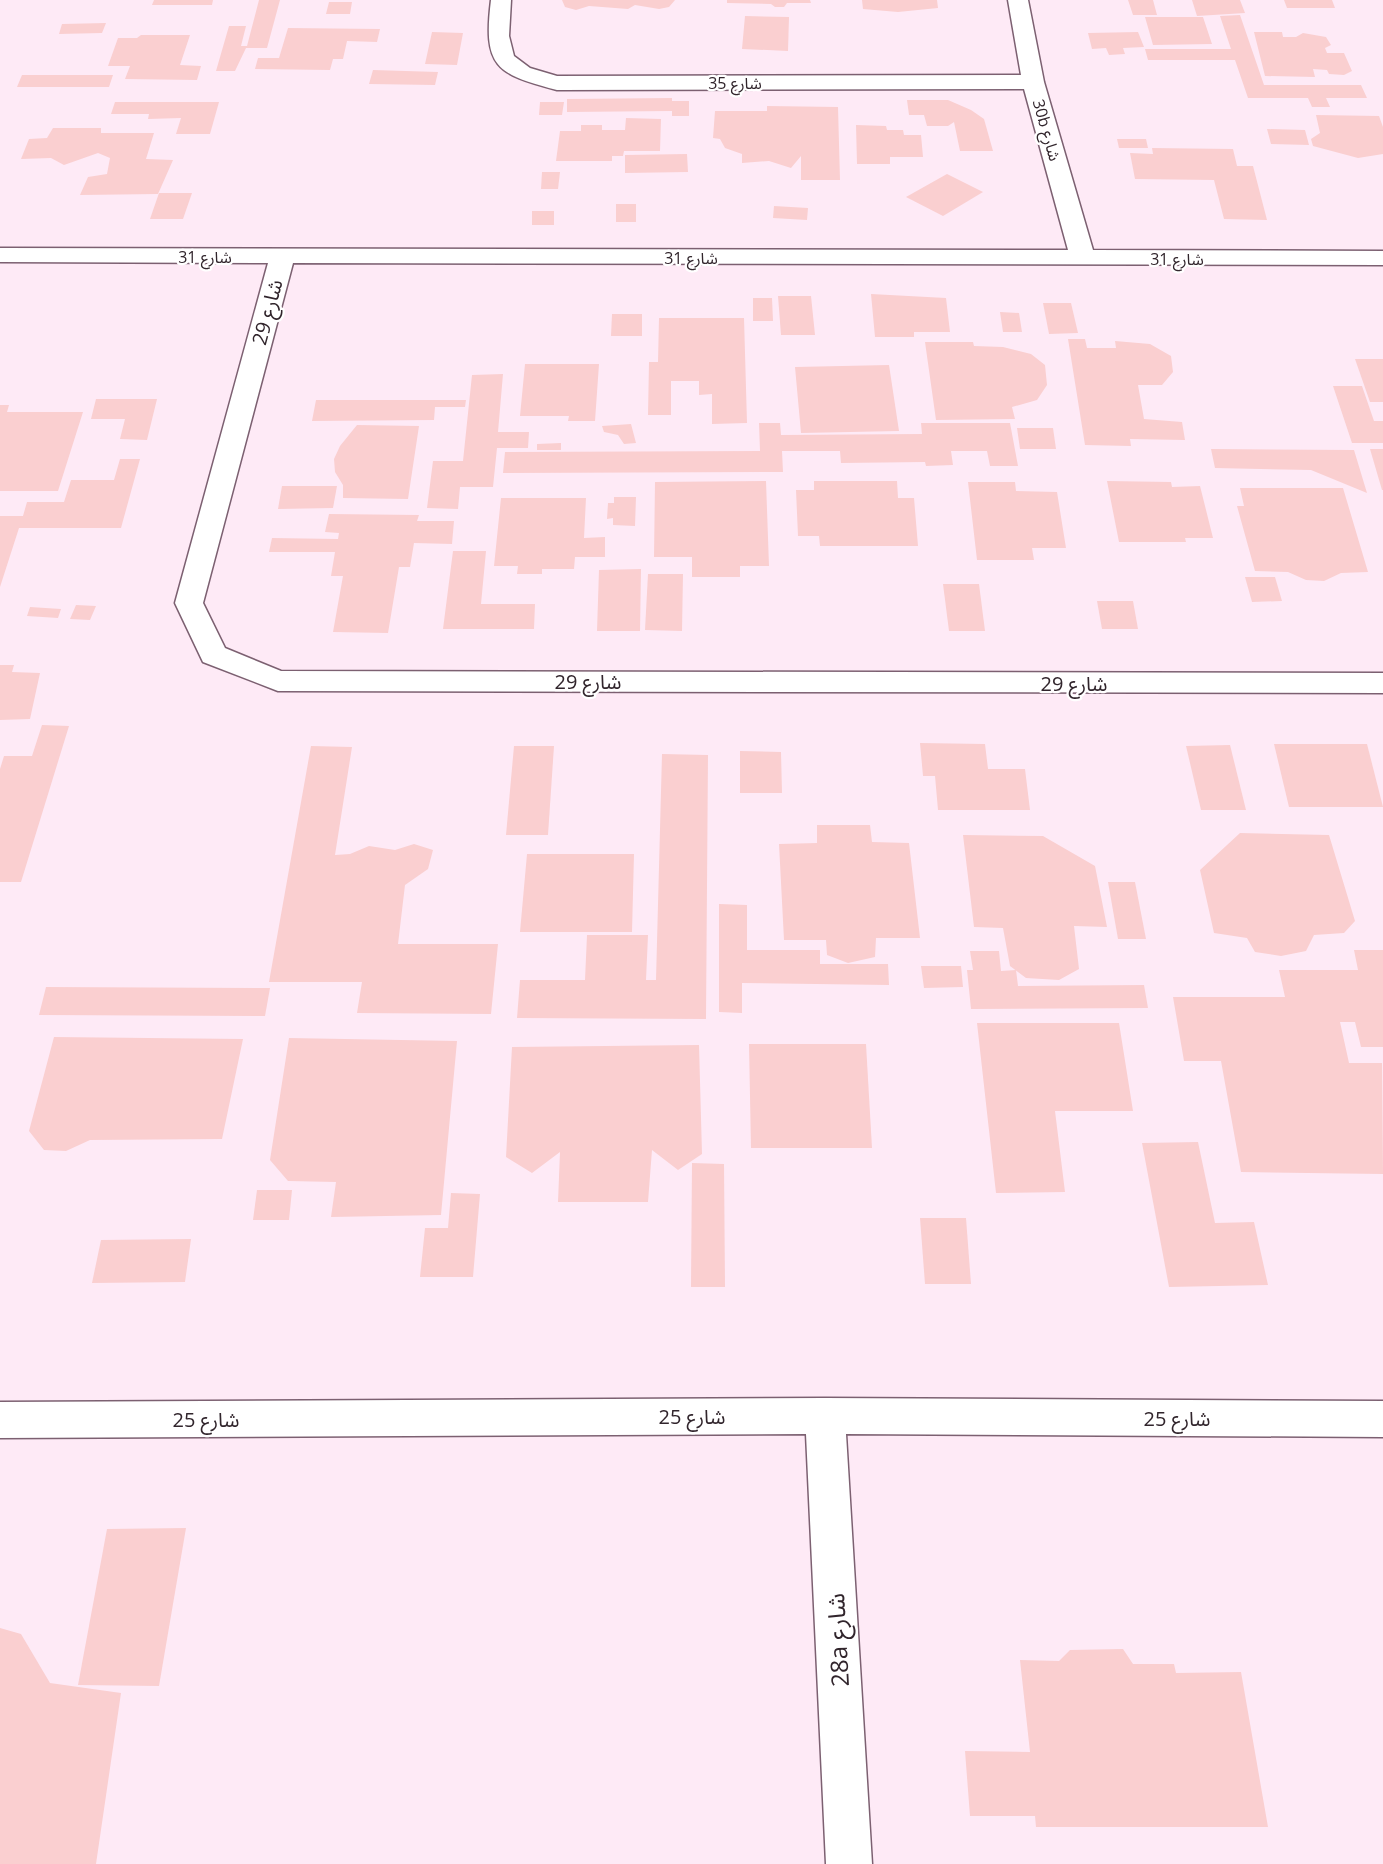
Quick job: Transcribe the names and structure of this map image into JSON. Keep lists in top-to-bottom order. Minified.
{"streets":{"street":["شارع 35","30b شارع","شارع 31","شارع 29","شارع 25","28a شارع"]},"crossings":[["شارع 35","30b شارع"],["30b شارع","شارع 31"],["شارع 31","شارع 29"],["شارع 25","28a شارع"]]}
